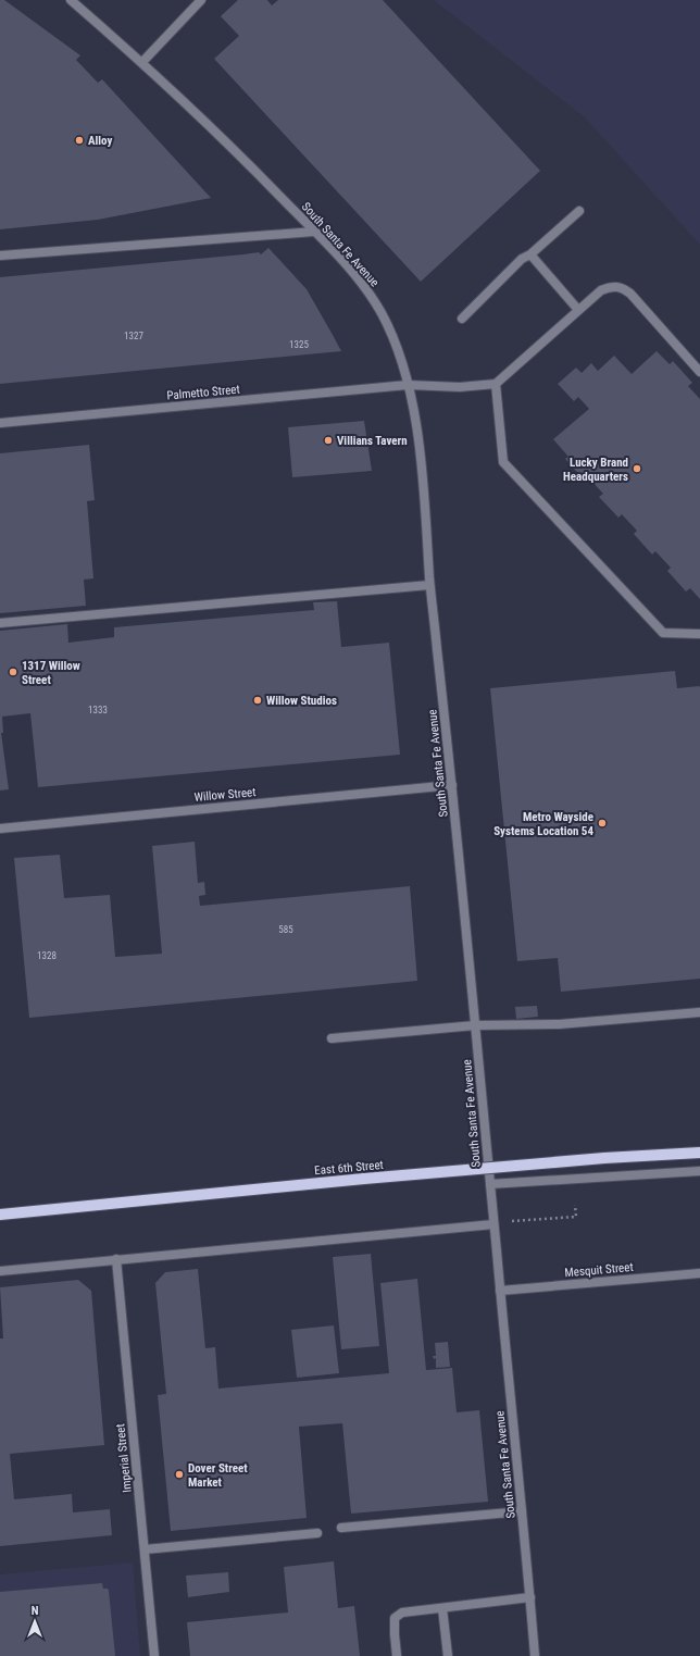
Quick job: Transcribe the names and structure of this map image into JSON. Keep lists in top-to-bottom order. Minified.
{"streets":{"main road":["East 6th Street"],"street":["South Santa Fe Avenue","Palmetto Street","Willow Street","Mesquit Street","Imperial Street"]},"crossings":[["South Santa Fe Avenue","Palmetto Street"],["South Santa Fe Avenue","Willow Street"],["South Santa Fe Avenue","Mesquit Street"]],"places":["Alloy","Villians Tavern","Lucky Brand Headquarters","1317 Willow Street","Willow Studios","Metro Wayside Systems Location 54","Dover Street Market"],"house_numbers":["1327","1325","1333","585","1328"],"north":"top"}
